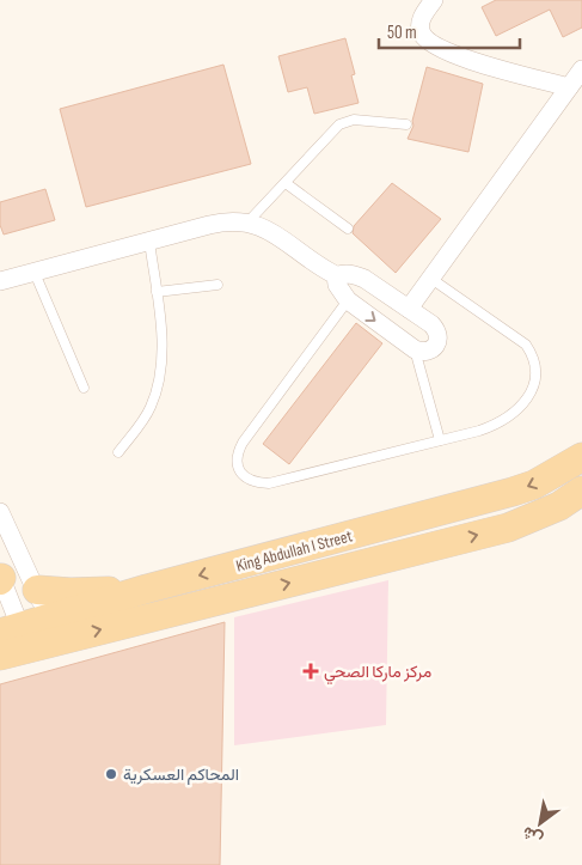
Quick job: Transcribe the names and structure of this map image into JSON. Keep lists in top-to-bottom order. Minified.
{"streets":{"main road":["King Abdullah I Street"]},"places":{"health":["مركز ماركا الصحي"],"other":["المحاكم العسكرية"]},"scale_bar":"50 m","north":"bottom left"}
